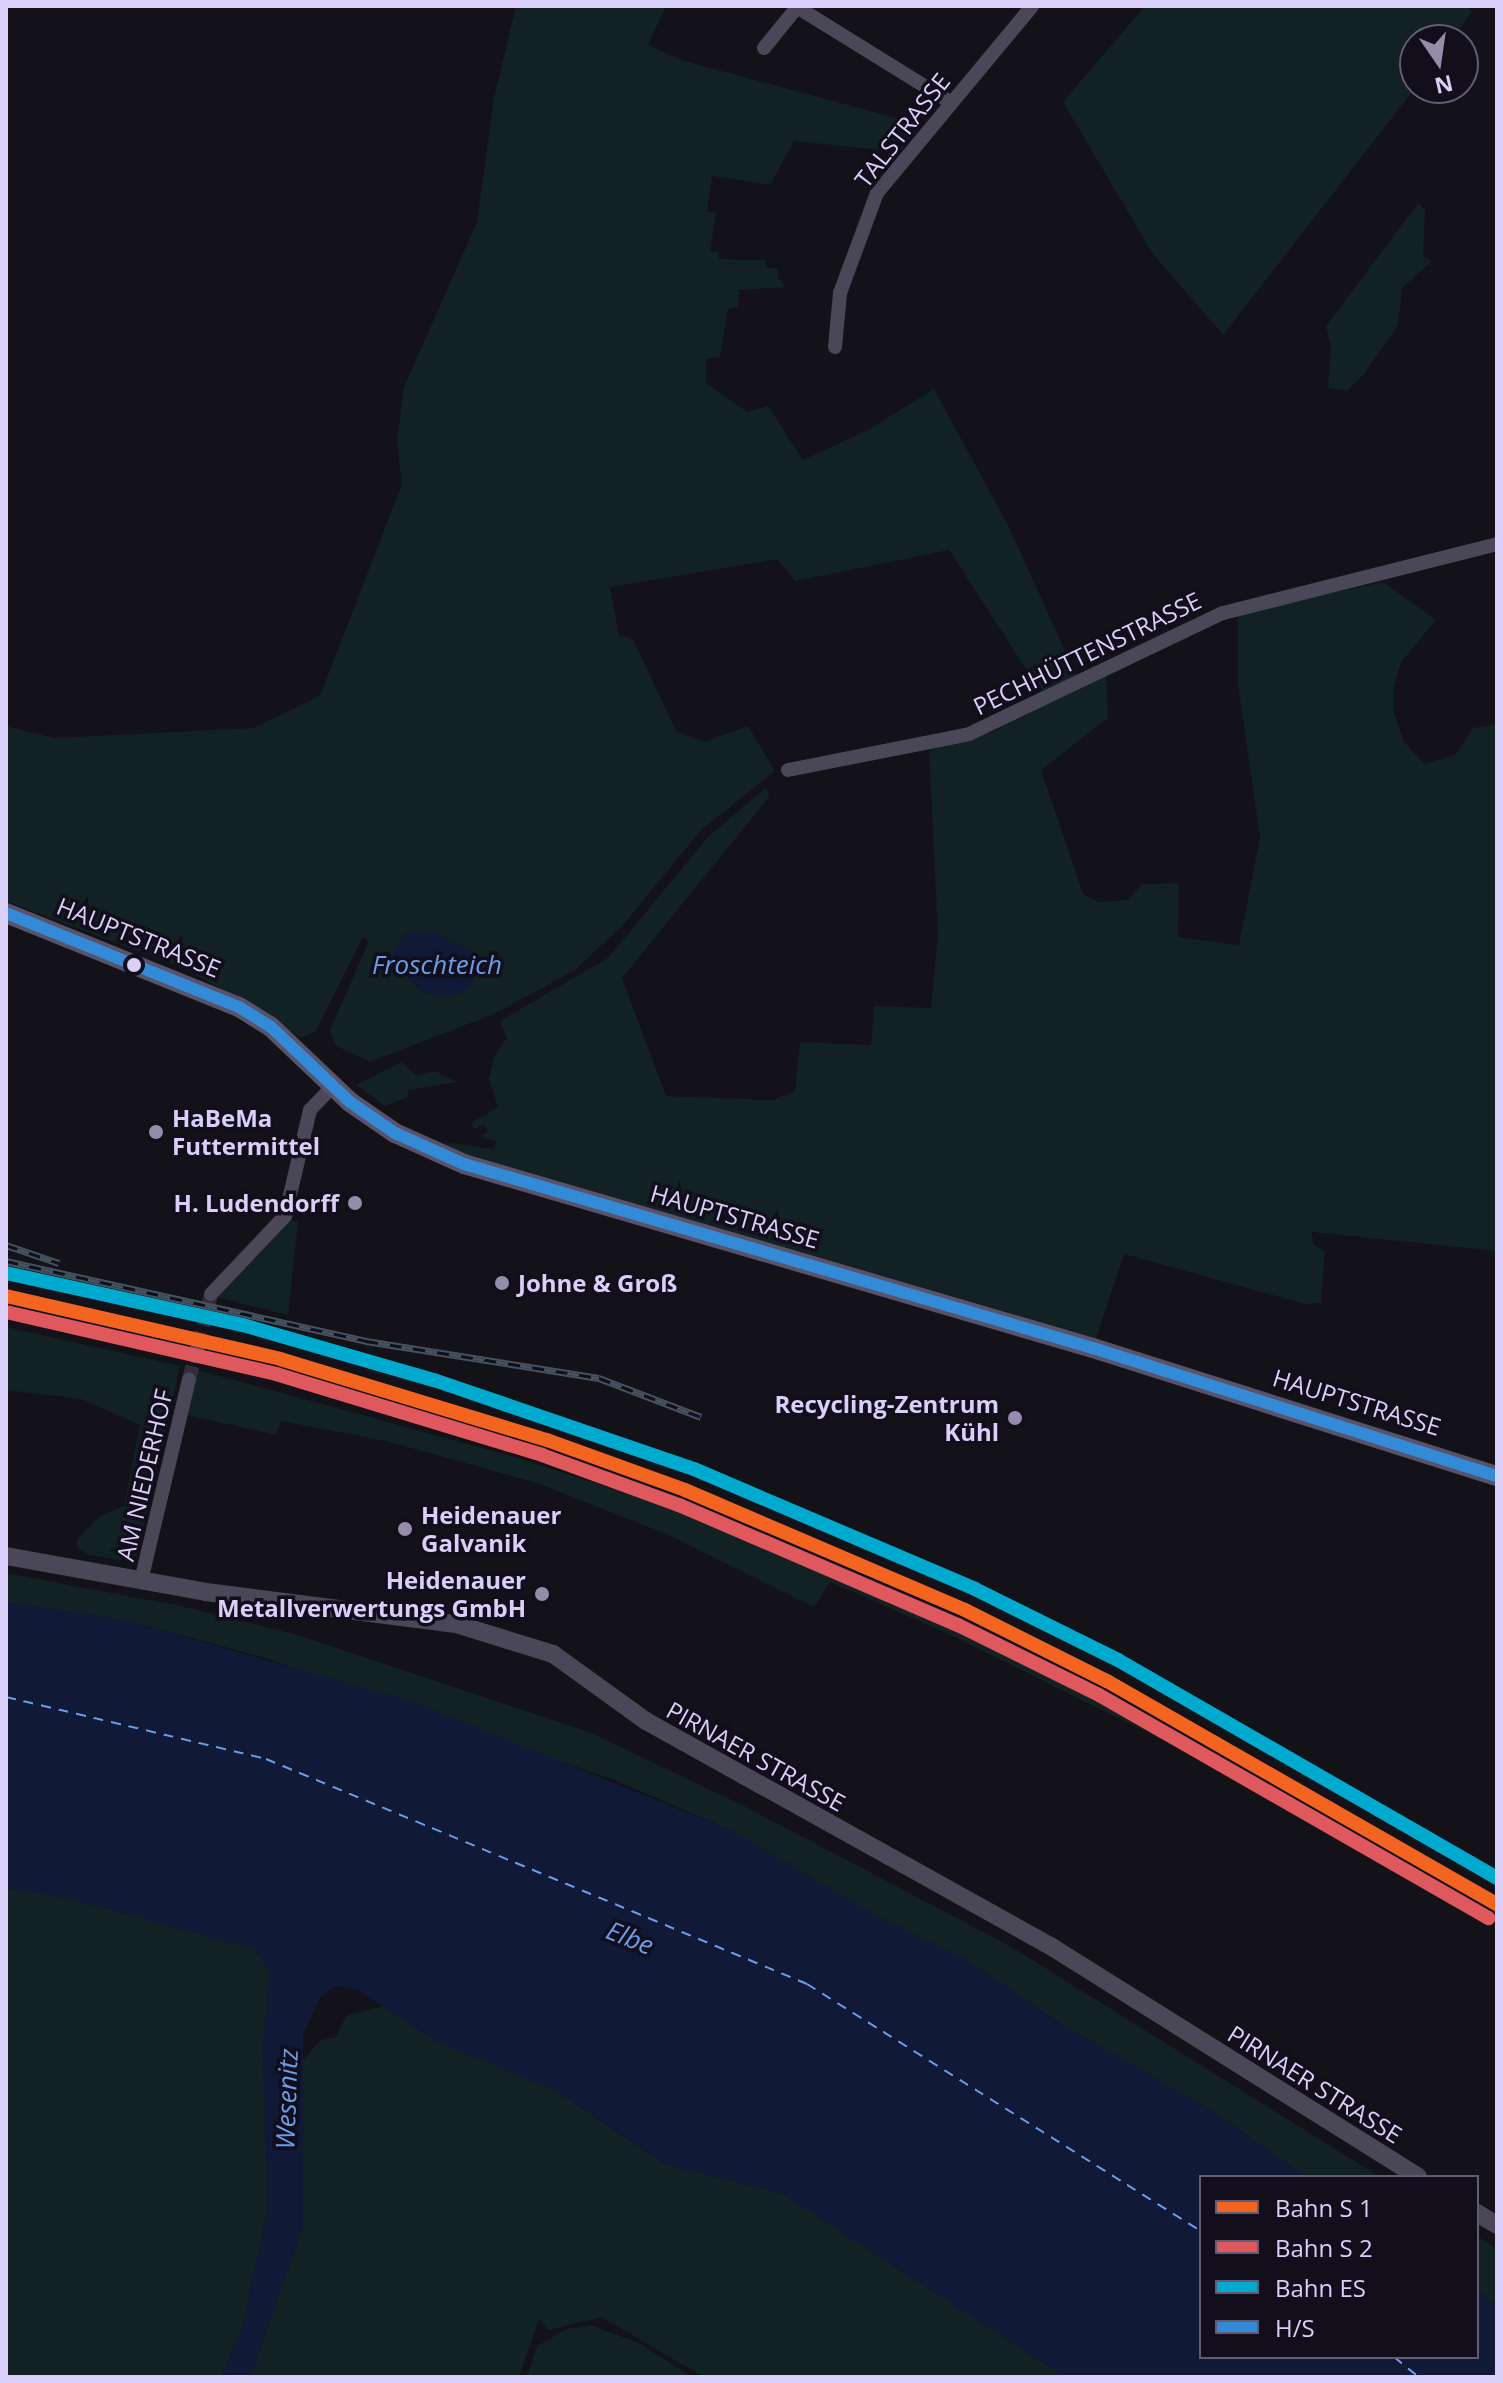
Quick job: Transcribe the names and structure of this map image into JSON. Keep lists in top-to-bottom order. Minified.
{"streets":{"main road":["HAUPTSTRASSE"],"street":["TALSTRASSE","PECHHÜTTENSTRASSE","AM NIEDERHOF","PIRNAER STRASSE"]},"crossings":[["AM NIEDERHOF","PIRNAER STRASSE"]],"water":["Froschteich","Elbe","Wesenitz"],"places":["HaBeMa Futtermittel","H. Ludendorff","Johne & Groß","Recycling-Zentrum Kühl","Heidenauer Galvanik","Heidenauer Metallverwertungs GmbH"],"lines":["transit line H/S","rail line ES"],"legend":["Bahn S 1","Bahn S 2","Bahn ES","H/S"],"north":"bottom"}
